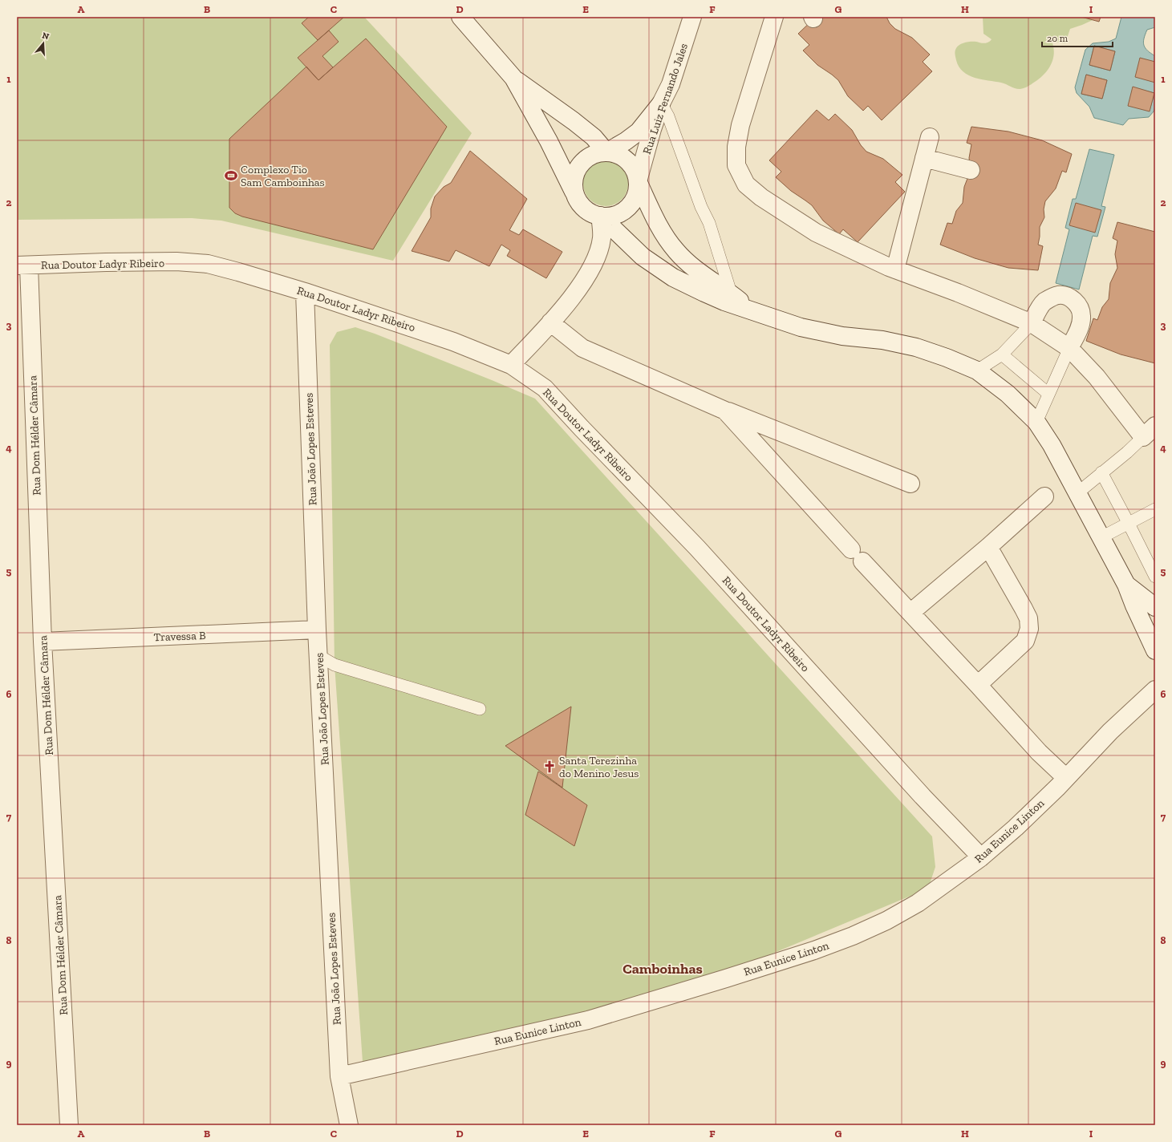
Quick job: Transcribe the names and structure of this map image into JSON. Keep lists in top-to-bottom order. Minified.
{"streets":{"street":["Rua Luiz Fernando Jales","Rua Doutor Ladyr Ribeiro","Rua Dom Hélder Câmara","Rua João Lopes Esteves","Travessa B","Rua Eunice Linton"]},"crossings":[["Rua Doutor Ladyr Ribeiro","Rua Dom Hélder Câmara"],["Rua Doutor Ladyr Ribeiro","Rua João Lopes Esteves"],["Rua Doutor Ladyr Ribeiro","Rua Eunice Linton"],["Rua Dom Hélder Câmara","Travessa B"],["Rua João Lopes Esteves","Travessa B"],["Rua João Lopes Esteves","Rua Eunice Linton"]],"districts":["Camboinhas"],"places":{"sports":["Complexo Tio Sam Camboinhas"],"church":["Santa Terezinha do Menino Jesus"]},"scale_bar":"20 m","north":"top","grid":{"columns":["A","B","C","D","E","F","G","H","I"],"rows":["1","2","3","4","5","6","7","8","9"]}}
